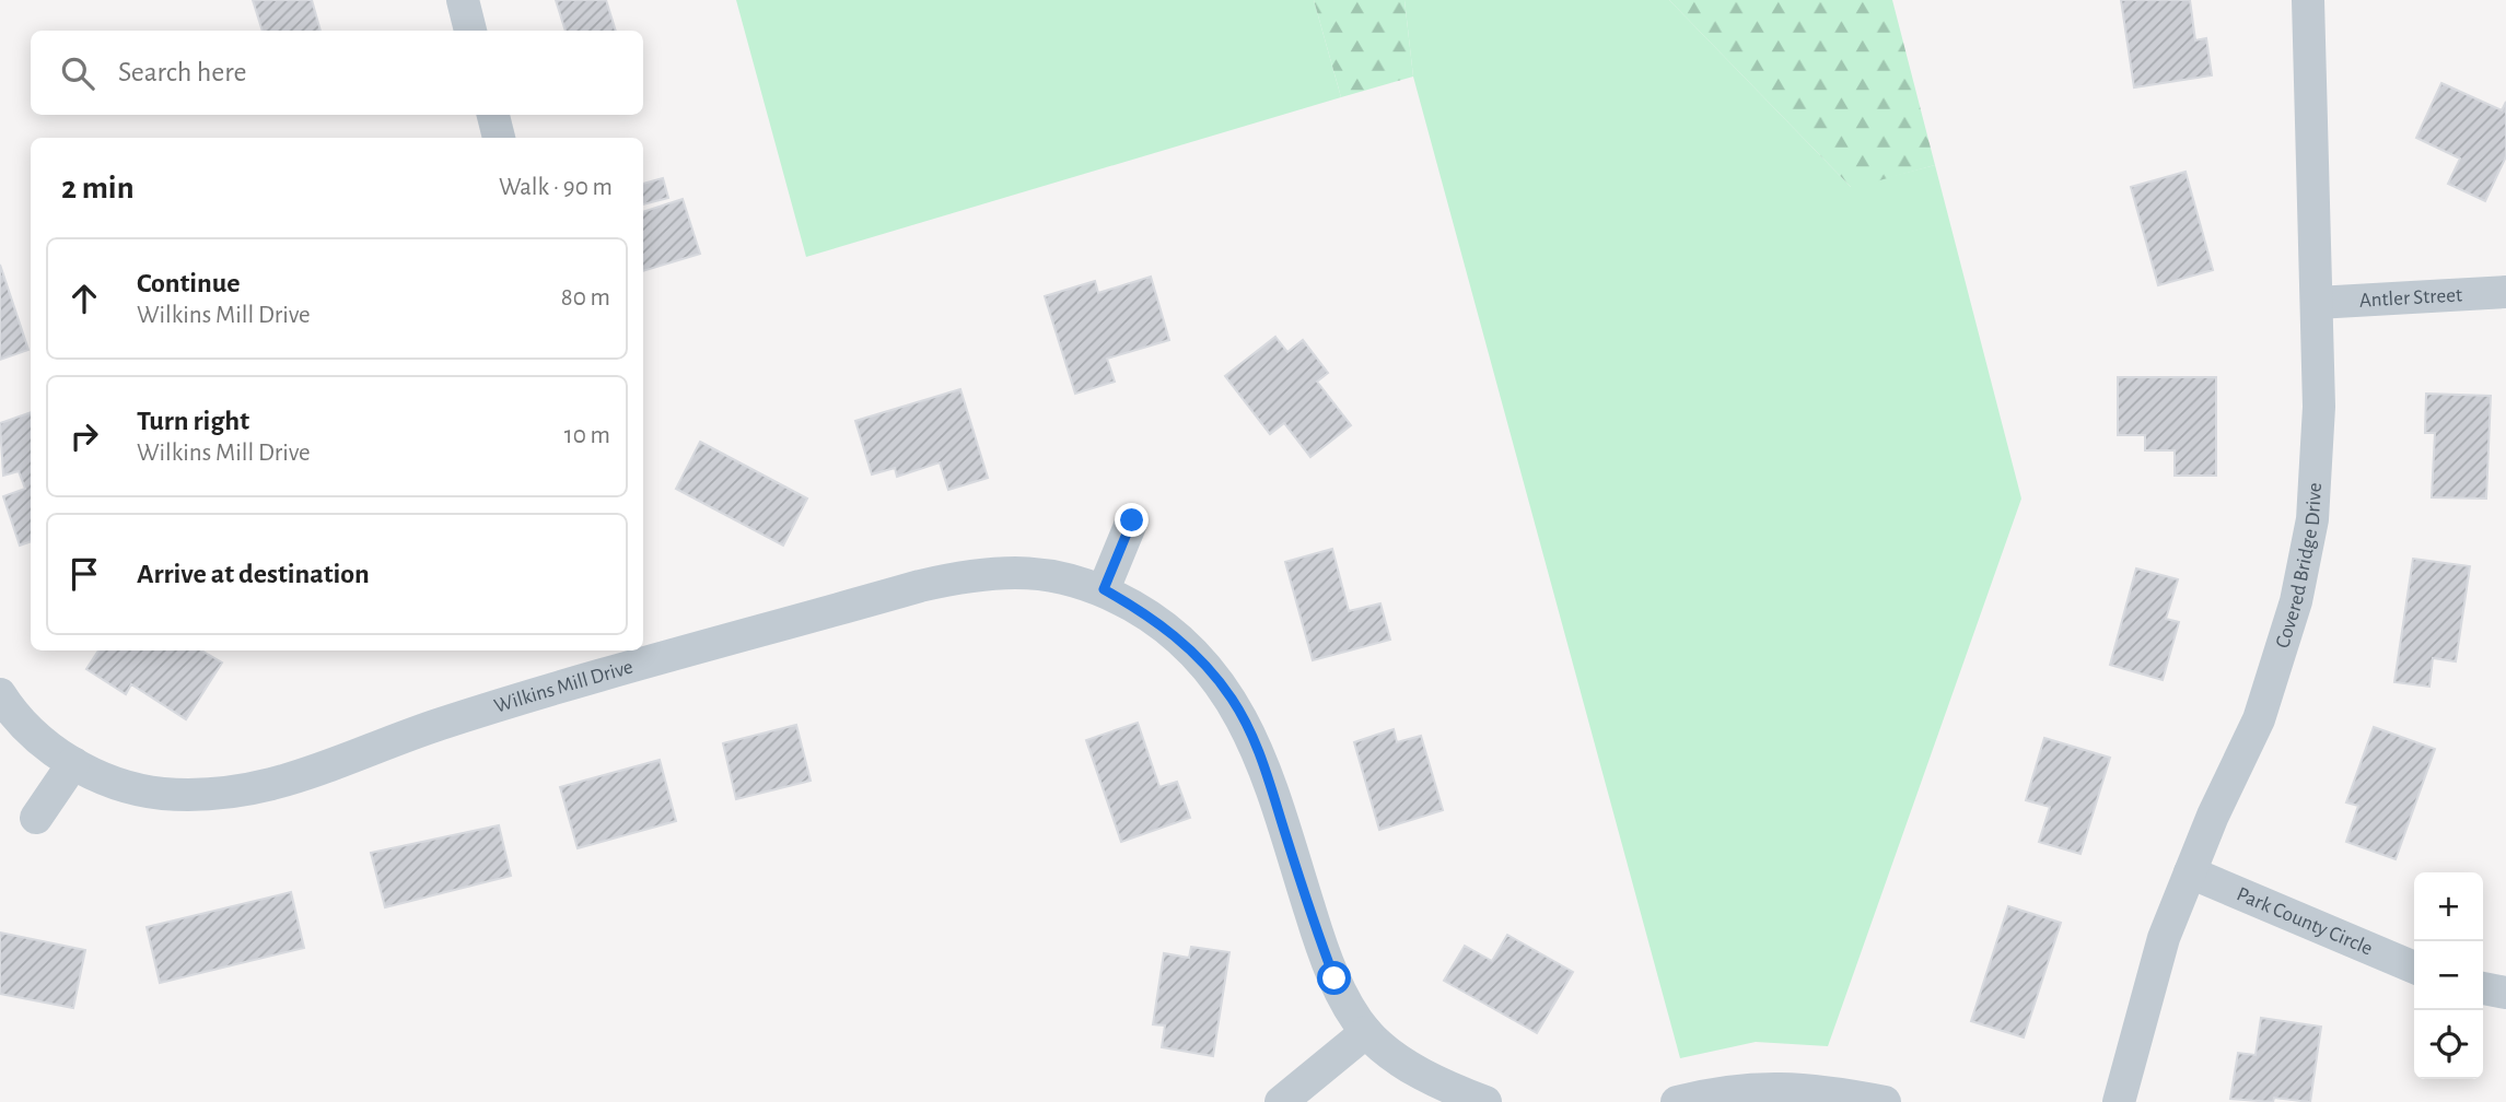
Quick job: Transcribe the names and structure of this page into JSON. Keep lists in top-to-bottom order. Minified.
{"streets":{"street":["Antler Street","Covered Bridge Drive","Wilkins Mill Drive","Park County Circle"]},"crossings":[["Antler Street","Covered Bridge Drive"],["Covered Bridge Drive","Park County Circle"]],"page":{"search":"Search here","heading":["2 min","Walk · 90 m"],"list":[["Continue","Wilkins Mill Drive","80 m"],["Turn right","Wilkins Mill Drive","10 m"],"Arrive at destination"],"map_buttons":["+","−"]}}
